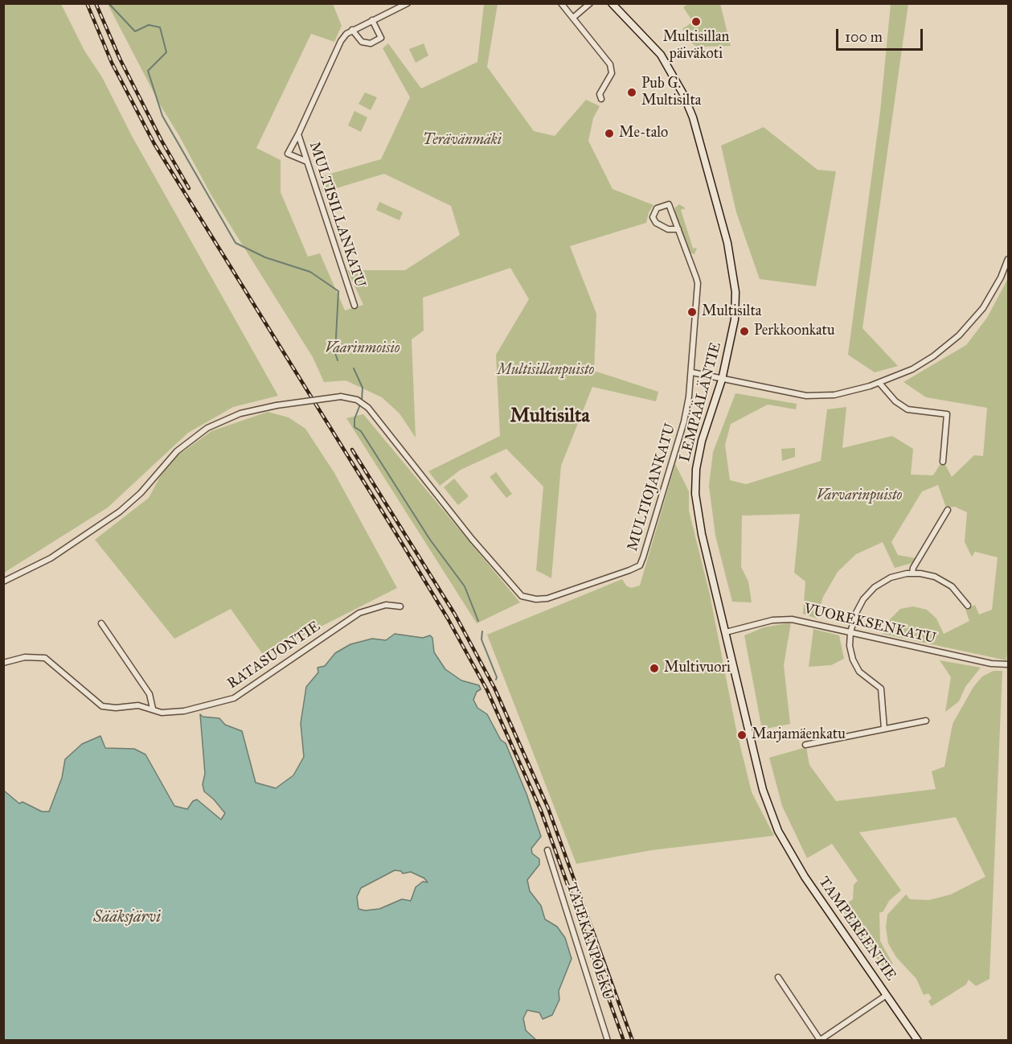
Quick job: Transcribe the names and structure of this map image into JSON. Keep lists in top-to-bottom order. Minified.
{"streets":{"main road":["LEMPÄÄLÄNTIE","TAMPEREENTIE"],"street":["MULTISILLANKATU","MULTIOJANKATU","VUOREKSENKATU","RATASUONTIE","TATEKANPOLKU"]},"crossings":[["LEMPÄÄLÄNTIE","VUOREKSENKATU"],["LEMPÄÄLÄNTIE","TAMPEREENTIE"]],"districts":["Multisilta"],"water":["Sääksjärvi"],"parks":["Terävänmäki","Vaarinmoisio","Multisillanpuisto","Varvarinpuisto"],"places":["Multisillan päiväkoti","Pub G. Multisilta","Me-talo","Multisilta","Perkkoonkatu","Multivuori","Marjamäenkatu"],"scale_bar":"100 m"}
